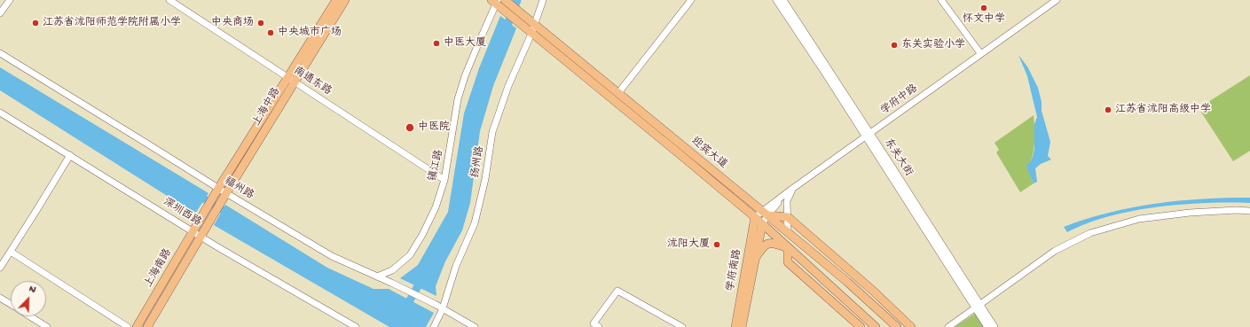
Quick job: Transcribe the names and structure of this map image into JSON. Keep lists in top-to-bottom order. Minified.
{"streets":{"main road":["上海中路","迎宾大道","上海南路","学府南路"],"street":["南通东路","学府中路","东关大街","扬州路","镇江路","福州路","深圳西路"]},"crossings":[["南通东路","上海中路"],["南通东路","镇江路"],["学府中路","迎宾大道"],["学府中路","东关大街"],["上海中路","福州路"],["上海中路","上海南路"],["迎宾大道","扬州路"],["迎宾大道","镇江路"],["迎宾大道","学府南路"],["扬州路","福州路"],["镇江路","福州路"],["深圳西路","上海南路"]],"places":["怀文中学","江苏省沭阳师范学院附属小学","中央商场","中央城市广场","中医大厦","东关实验小学","江苏省沭阳高级中学","中医院","沭阳大厦"],"north":"top right"}
